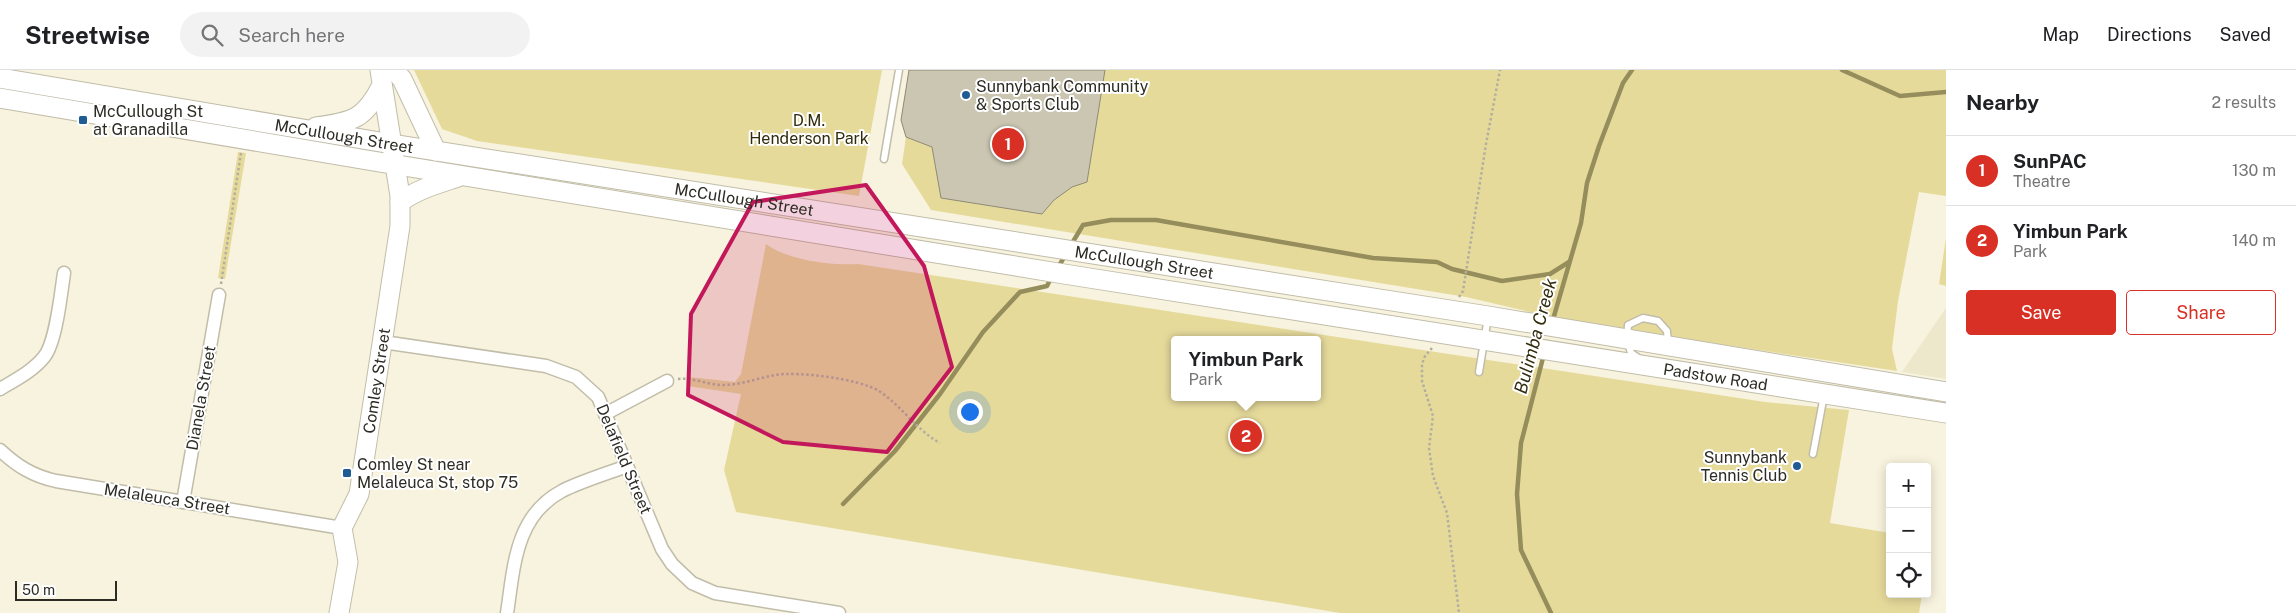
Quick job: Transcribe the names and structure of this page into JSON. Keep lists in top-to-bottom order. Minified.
{"streets":{"main road":["McCullough Street","Padstow Road","Comley Street"],"street":["Dianela Street","Delafield Street","Melaleuca Street"]},"crossings":[["McCullough Street","Padstow Road"],["McCullough Street","Comley Street"],["Comley Street","Delafield Street"],["Comley Street","Melaleuca Street"],["Dianela Street","Melaleuca Street"]],"water":["Bulimba Creek"],"parks":["D.M. Henderson Park"],"places":{"other":["Sunnybank Community & Sports Club","Sunnybank Tennis Club"],"transit":["McCullough St at Granadilla","Comley St near Melaleuca St, stop 75"]},"scale_bar":"50 m","page":{"header":"Streetwise","search":"Search here","nav":["Map","Directions","Saved"],"heading":["Nearby","2 results"],"pins":["1","2"],"list":[{"mark":"1","name":"SunPAC","note":"Theatre","value":"130 m"},{"mark":"2","name":"Yimbun Park","note":"Park","value":"140 m"}],"buttons":["Save","Share"],"popup":["Yimbun Park","Park"],"map_buttons":["+","−"],"scale":"50 m"}}
